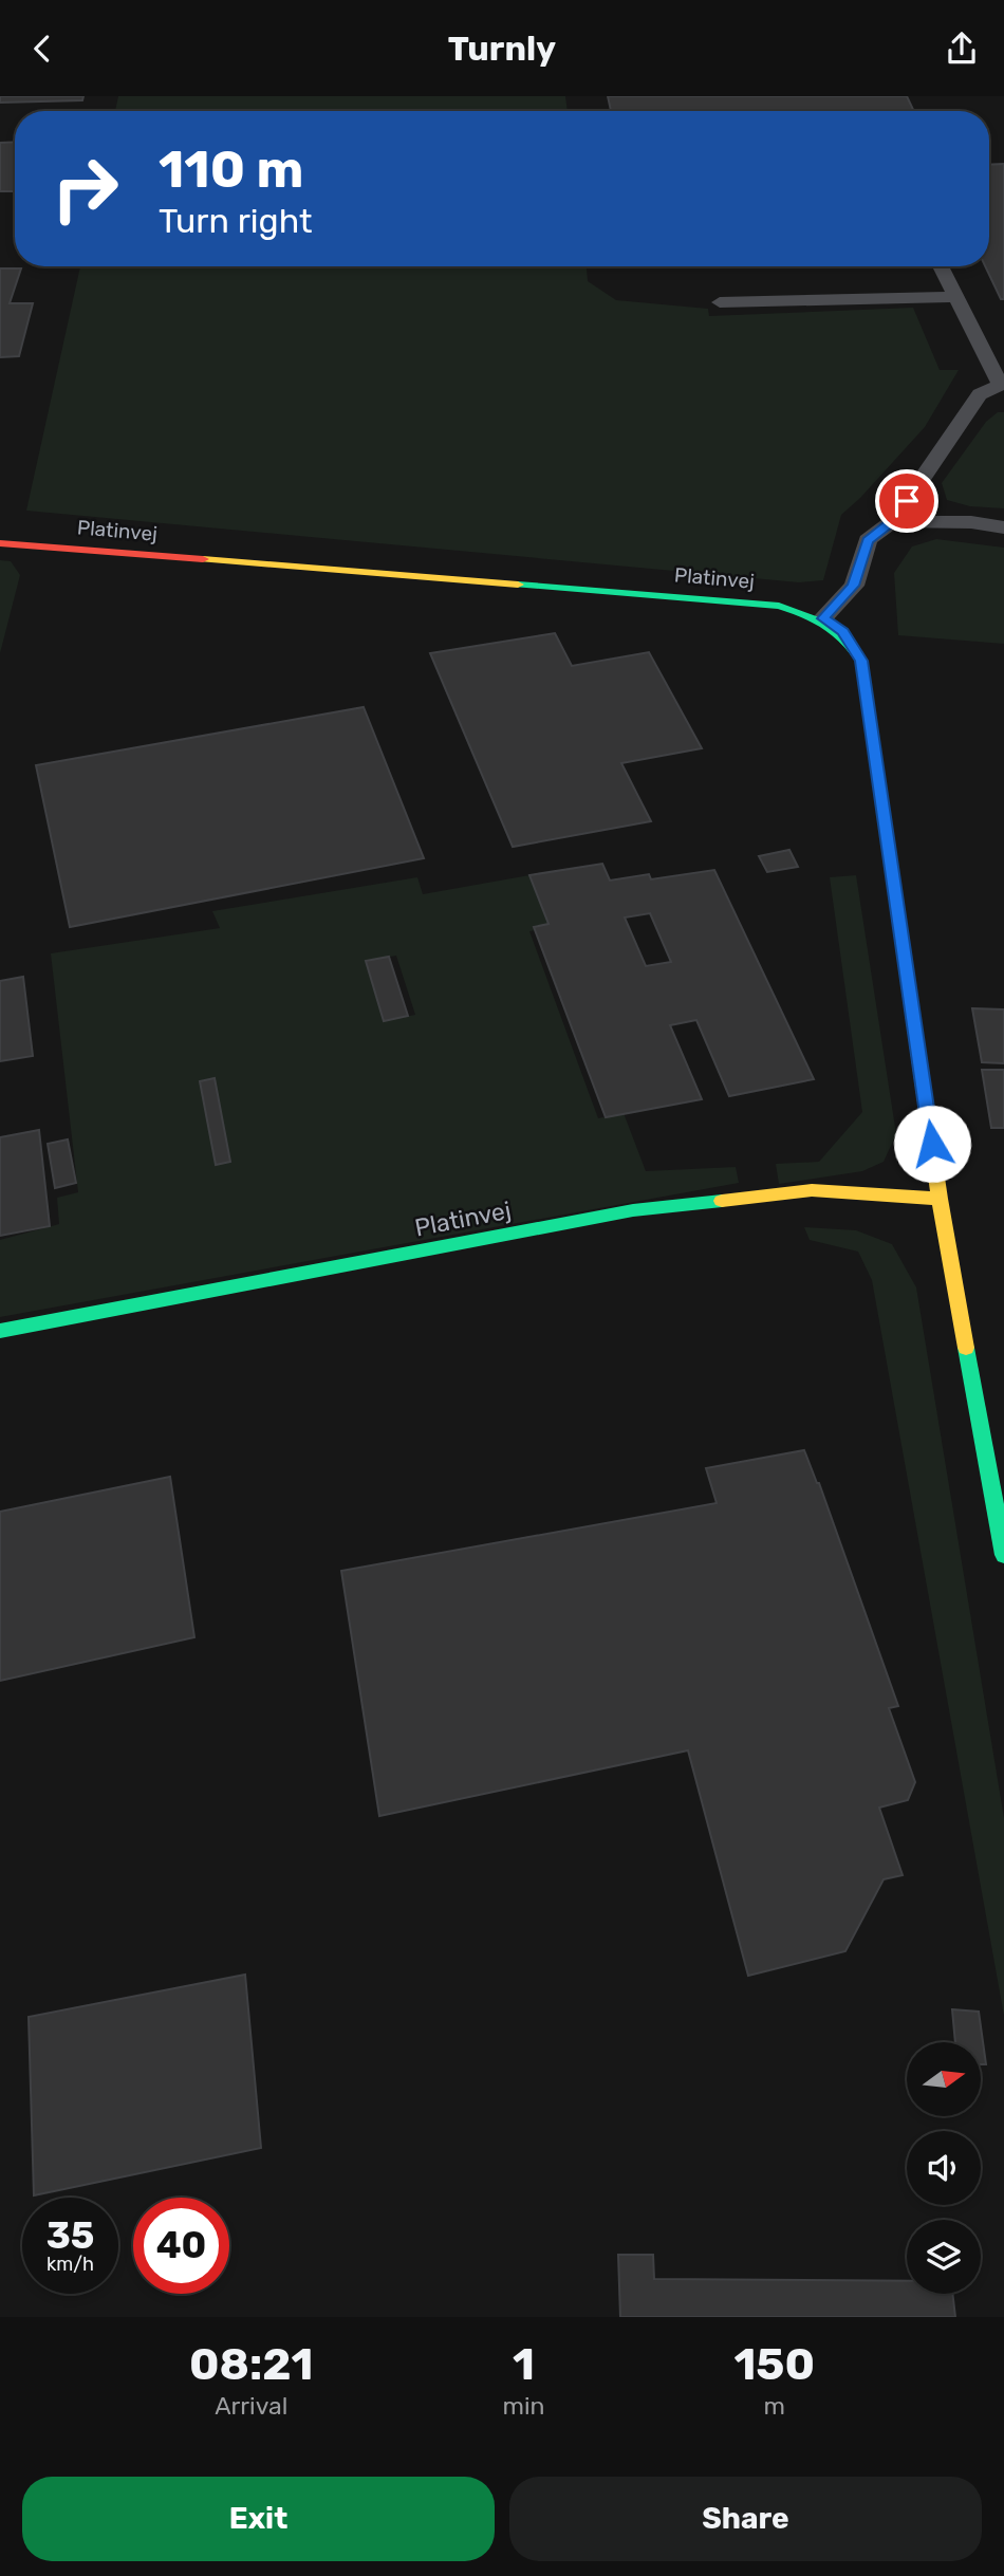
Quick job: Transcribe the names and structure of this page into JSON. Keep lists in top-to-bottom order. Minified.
{"streets":{"street":["Platinvej"]},"north":"right","page":{"header":"Turnly","turn":["110 m","Turn right"],"speed":"35 km/h","limit":"40","eta":["08:21","Arrival","1","min","150","m"],"buttons":["Exit","Share"]}}
